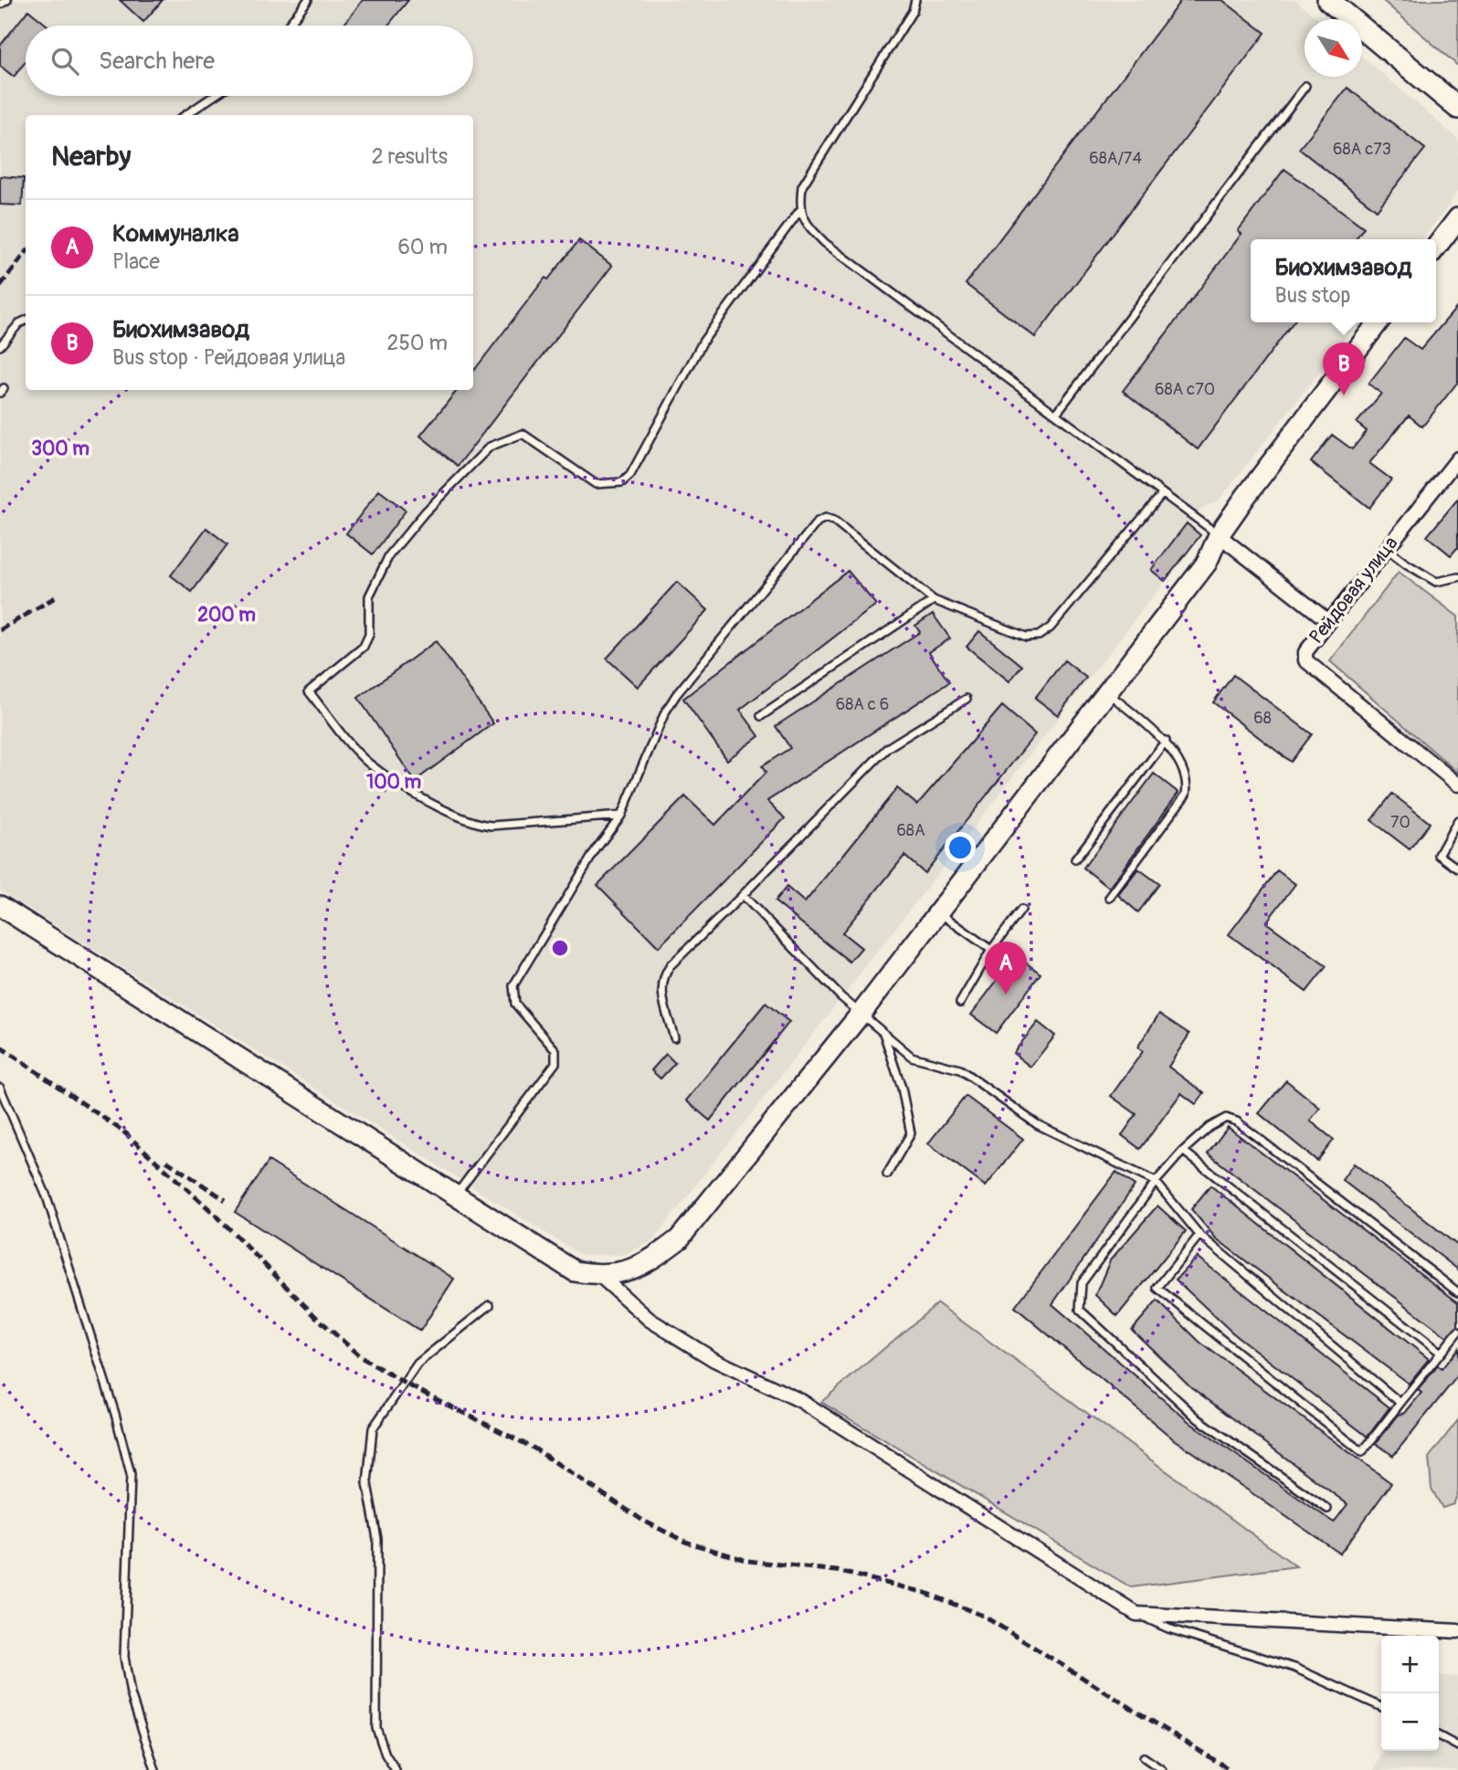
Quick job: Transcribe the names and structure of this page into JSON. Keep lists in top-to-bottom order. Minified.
{"streets":{"street":["Рейдовая улица"]},"house_numbers":["68А с73","68А/74","68А с70","68А с 6","68","70","68А"],"north":"bottom right","page":{"search":"Search here","heading":["Nearby","2 results"],"list":[{"mark":"A","name":"Коммуналка","note":"Place","value":"60 m"},{"mark":"B","name":"Биохимзавод","note":"Bus stop · Рейдовая улица","value":"250 m"}],"popup":["Биохимзавод","Bus stop"],"pins":["B","A"],"map_buttons":["+","−"]},"rings":["300 m","200 m","100 m"]}
